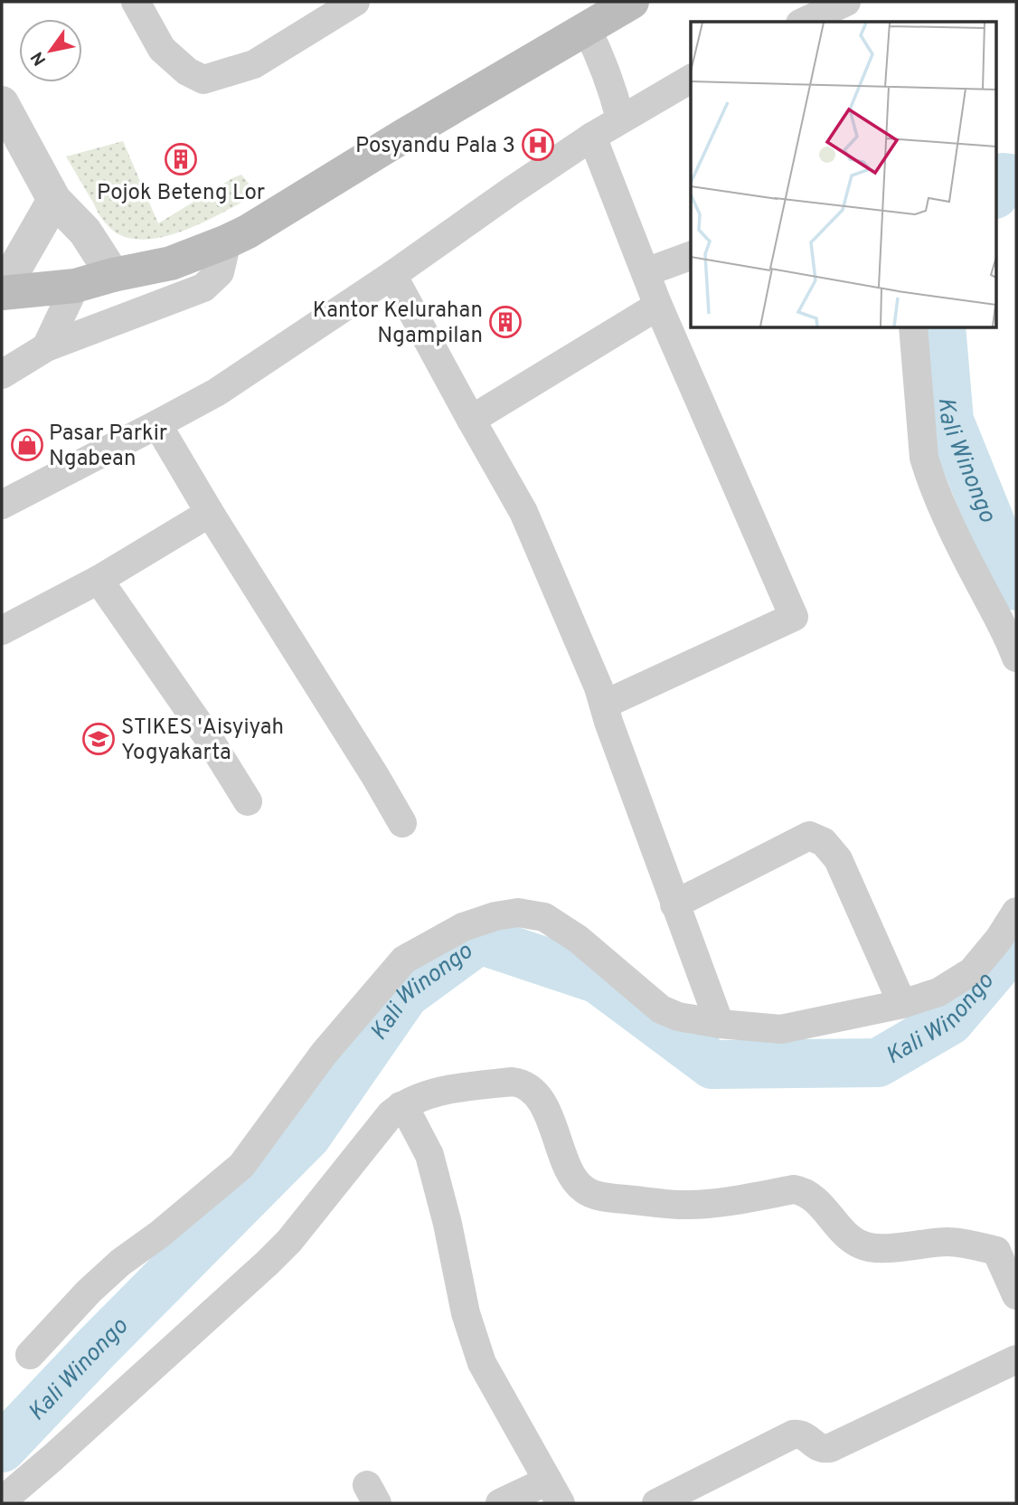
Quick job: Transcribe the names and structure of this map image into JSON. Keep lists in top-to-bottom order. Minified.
{"water":["Kali Winongo"],"places":{"hospital":["Posyandu Pala 3"],"building":["Pojok Beteng Lor","Kantor Kelurahan Ngampilan"],"shop":["Pasar Parkir Ngabean"],"school or university":["STIKES 'Aisyiyah Yogyakarta"]},"north":"bottom left"}
